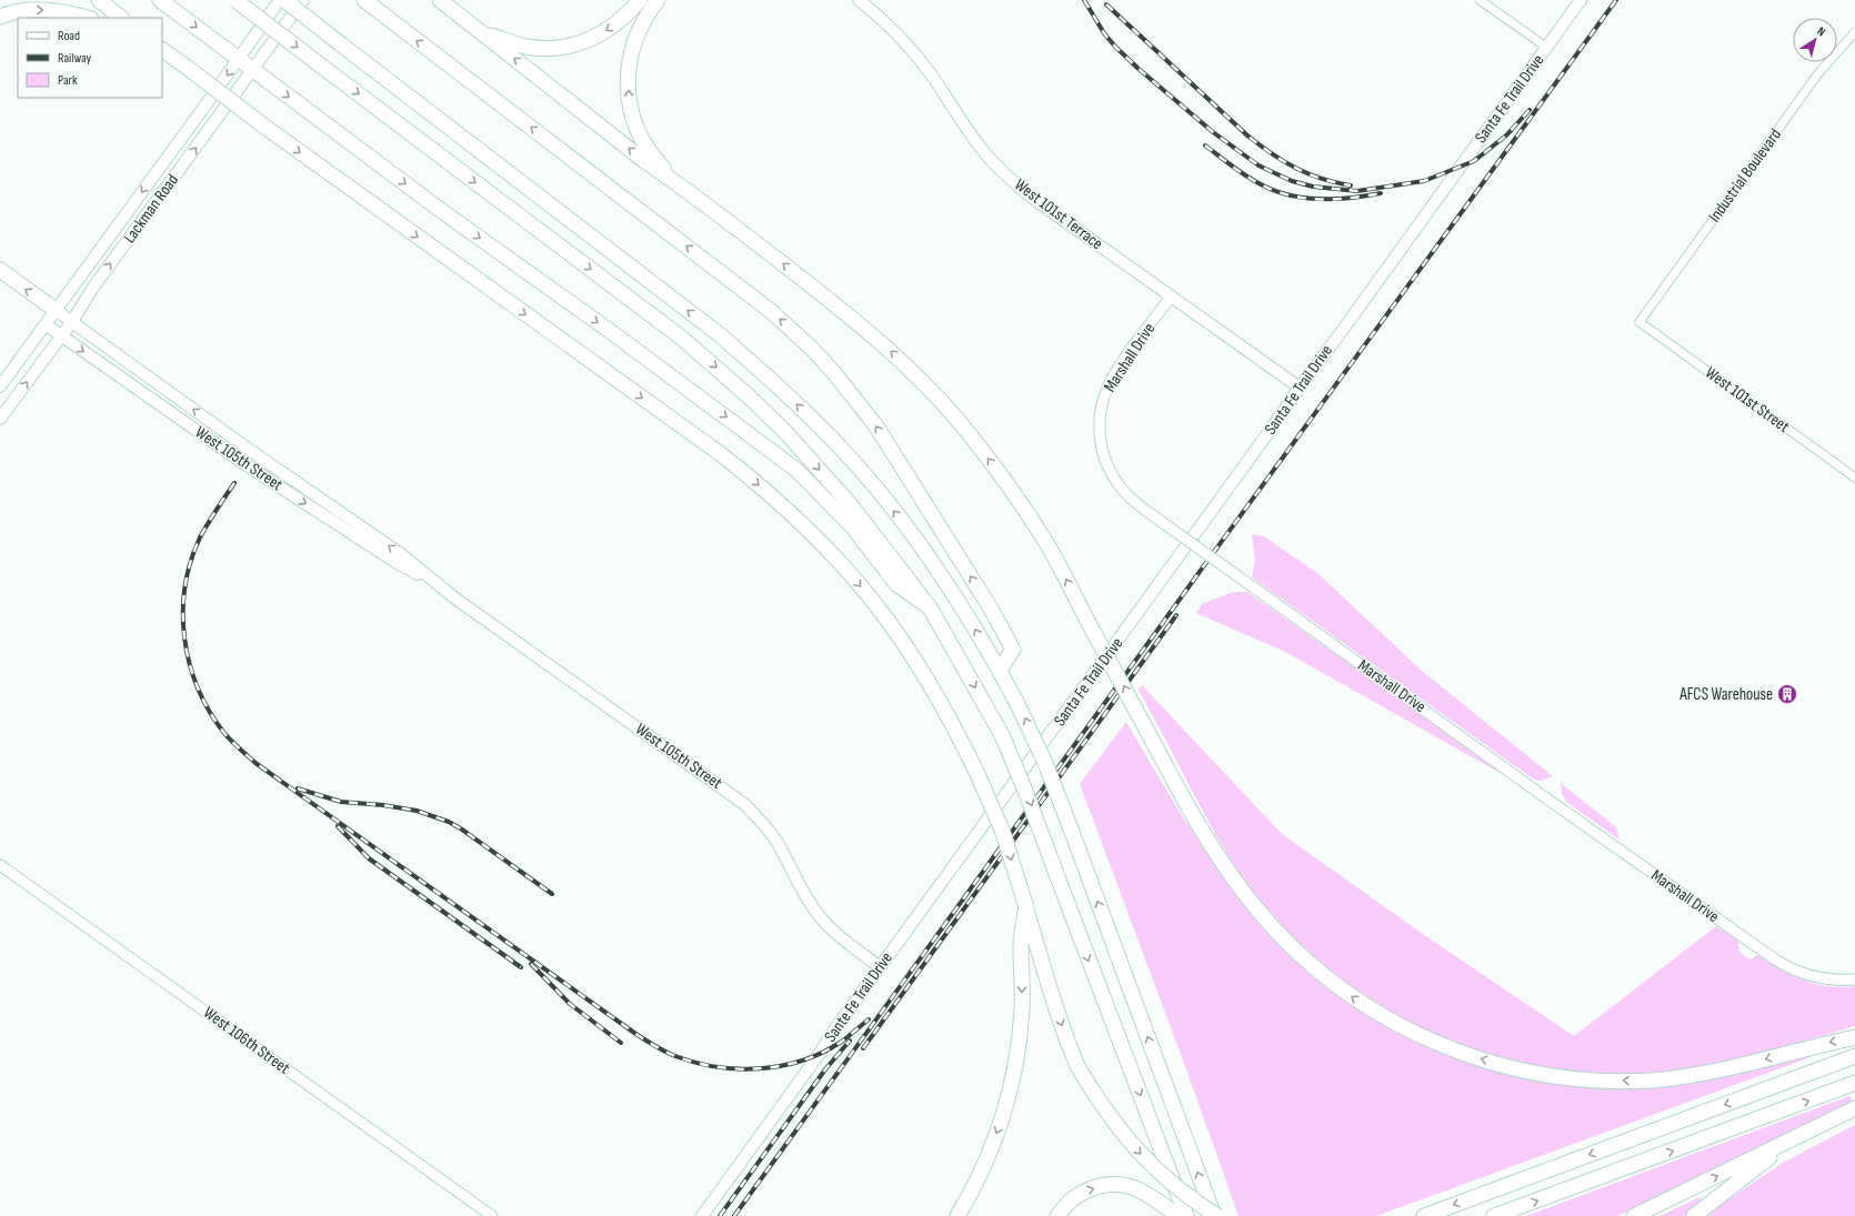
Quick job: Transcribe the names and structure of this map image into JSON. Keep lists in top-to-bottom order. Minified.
{"streets":{"main road":["Santa Fe Trail Drive","Lackman Road","West 101st Terrace","West 105th Street","Sante Fe Trail Drive"],"street":["Industrial Boulevard","Marshall Drive","West 101st Street","West 106th Street"]},"crossings":[["Santa Fe Trail Drive","West 101st Terrace"],["Santa Fe Trail Drive","Sante Fe Trail Drive"],["Industrial Boulevard","West 101st Street"],["Lackman Road","West 105th Street"],["West 101st Terrace","Marshall Drive"],["West 105th Street","Sante Fe Trail Drive"]],"places":{"building":["AFCS Warehouse"]},"legend":["Road","Railway","Park"],"north":"top right"}
